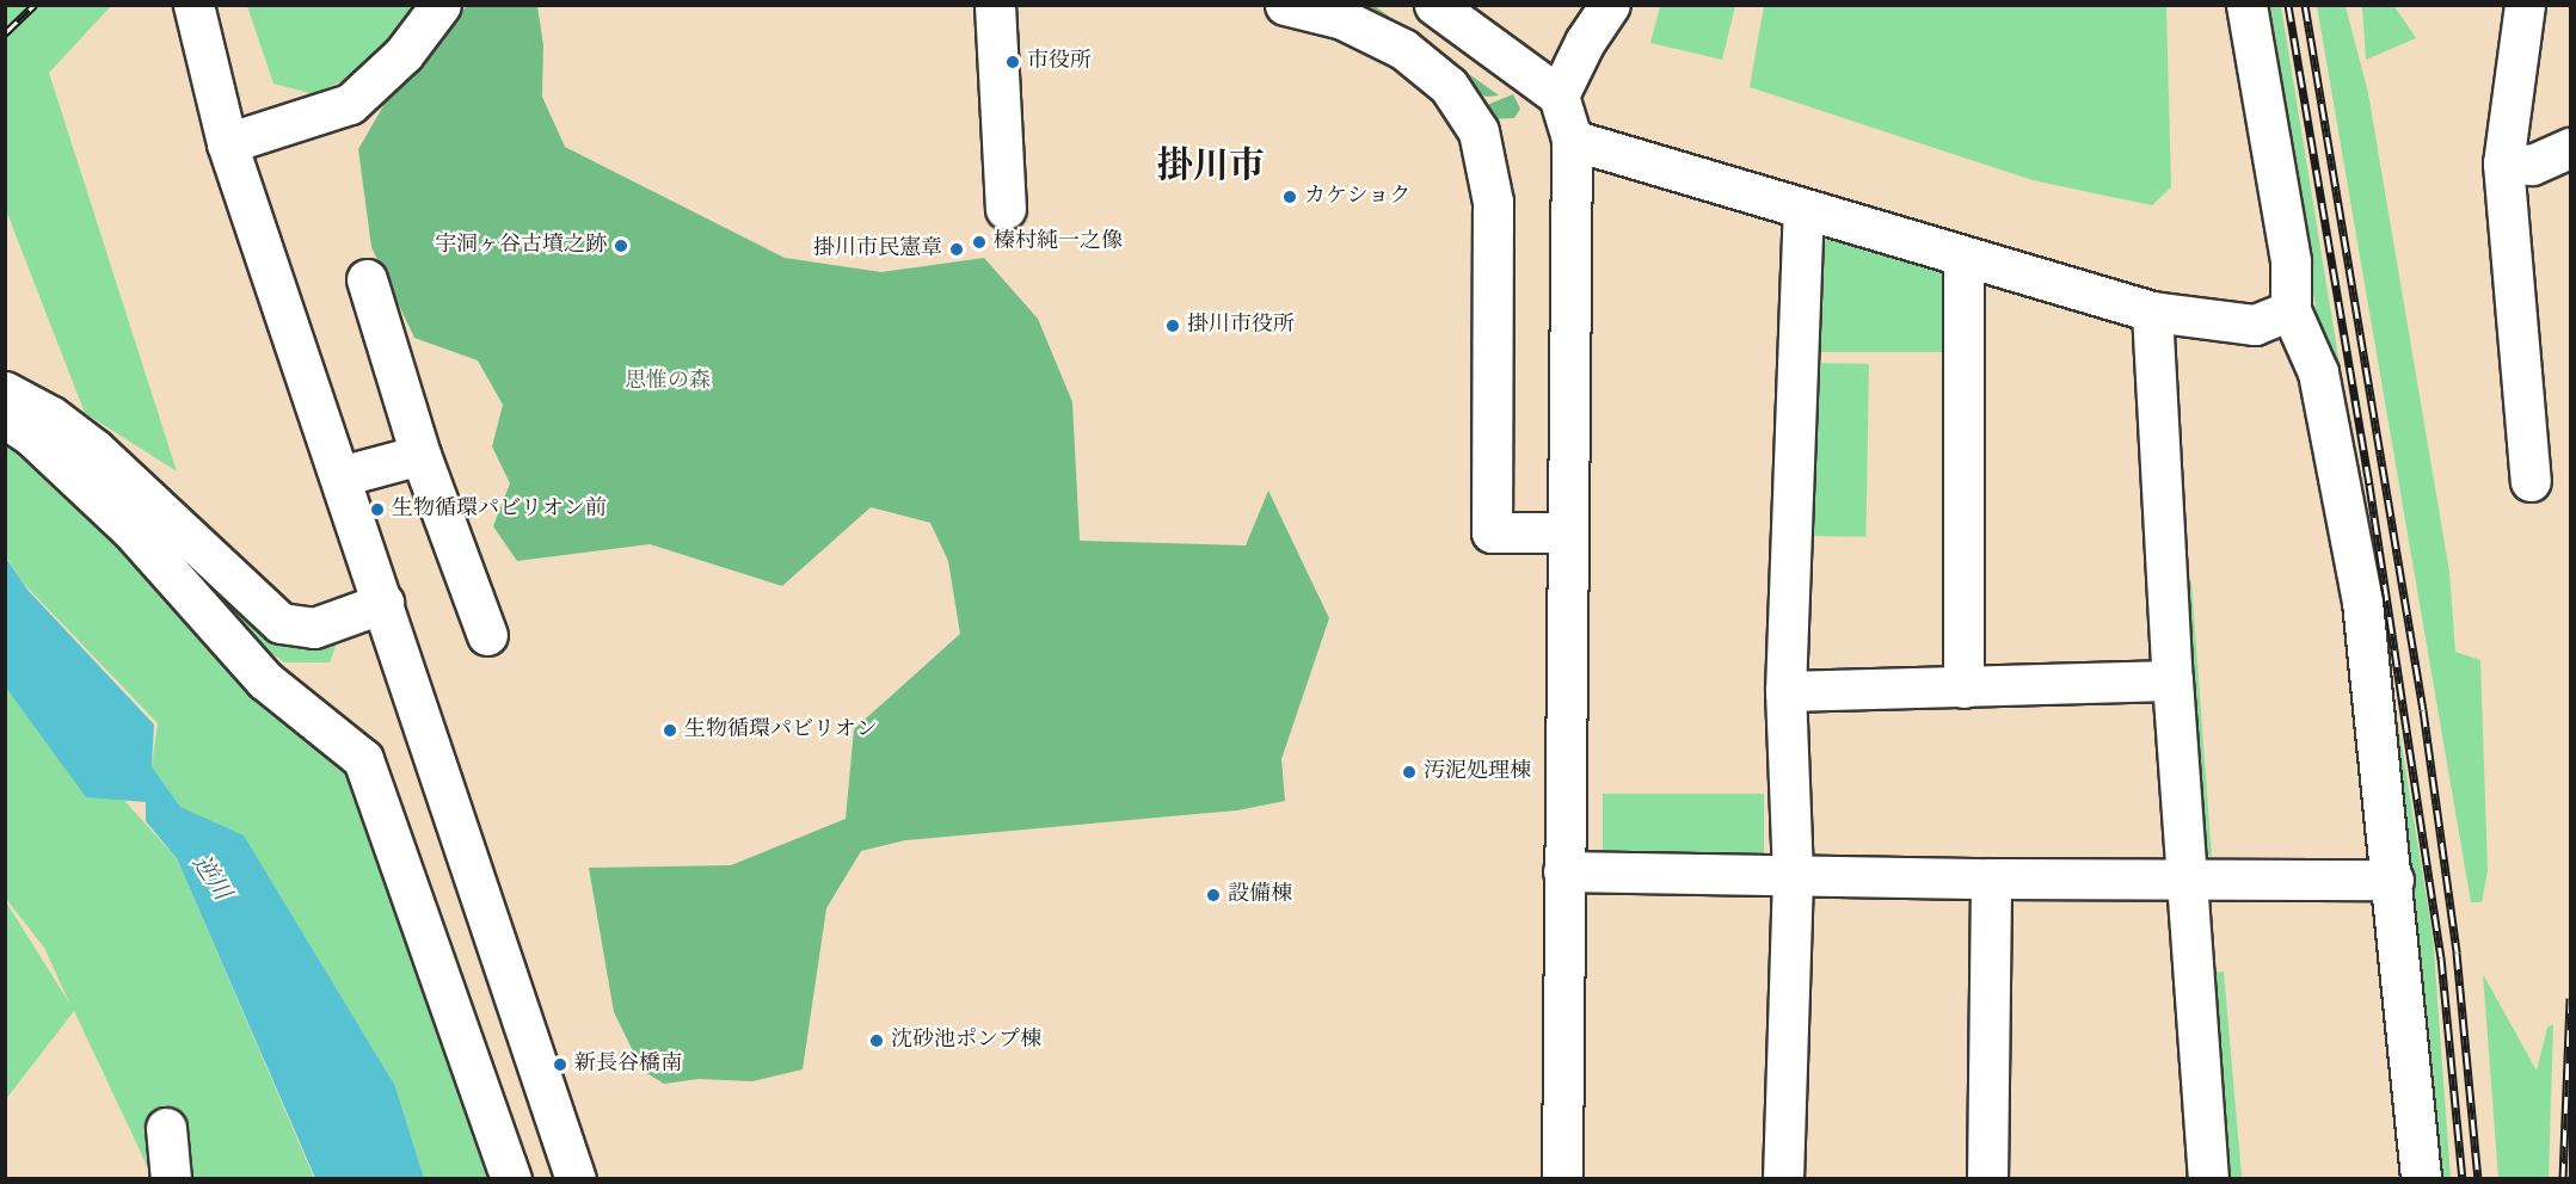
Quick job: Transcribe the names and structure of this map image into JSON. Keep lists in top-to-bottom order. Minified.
{"districts":["掛川市"],"water":["逆川"],"parks":["思惟の森"],"places":["市役所","カケショク","榛村純一之像","宇洞ヶ谷古墳之跡","掛川市民憲章","掛川市役所","生物循環パビリオン前","生物循環パビリオン","汚泥処理棟","設備棟","沈砂池ポンプ棟","新長谷橋南"]}
